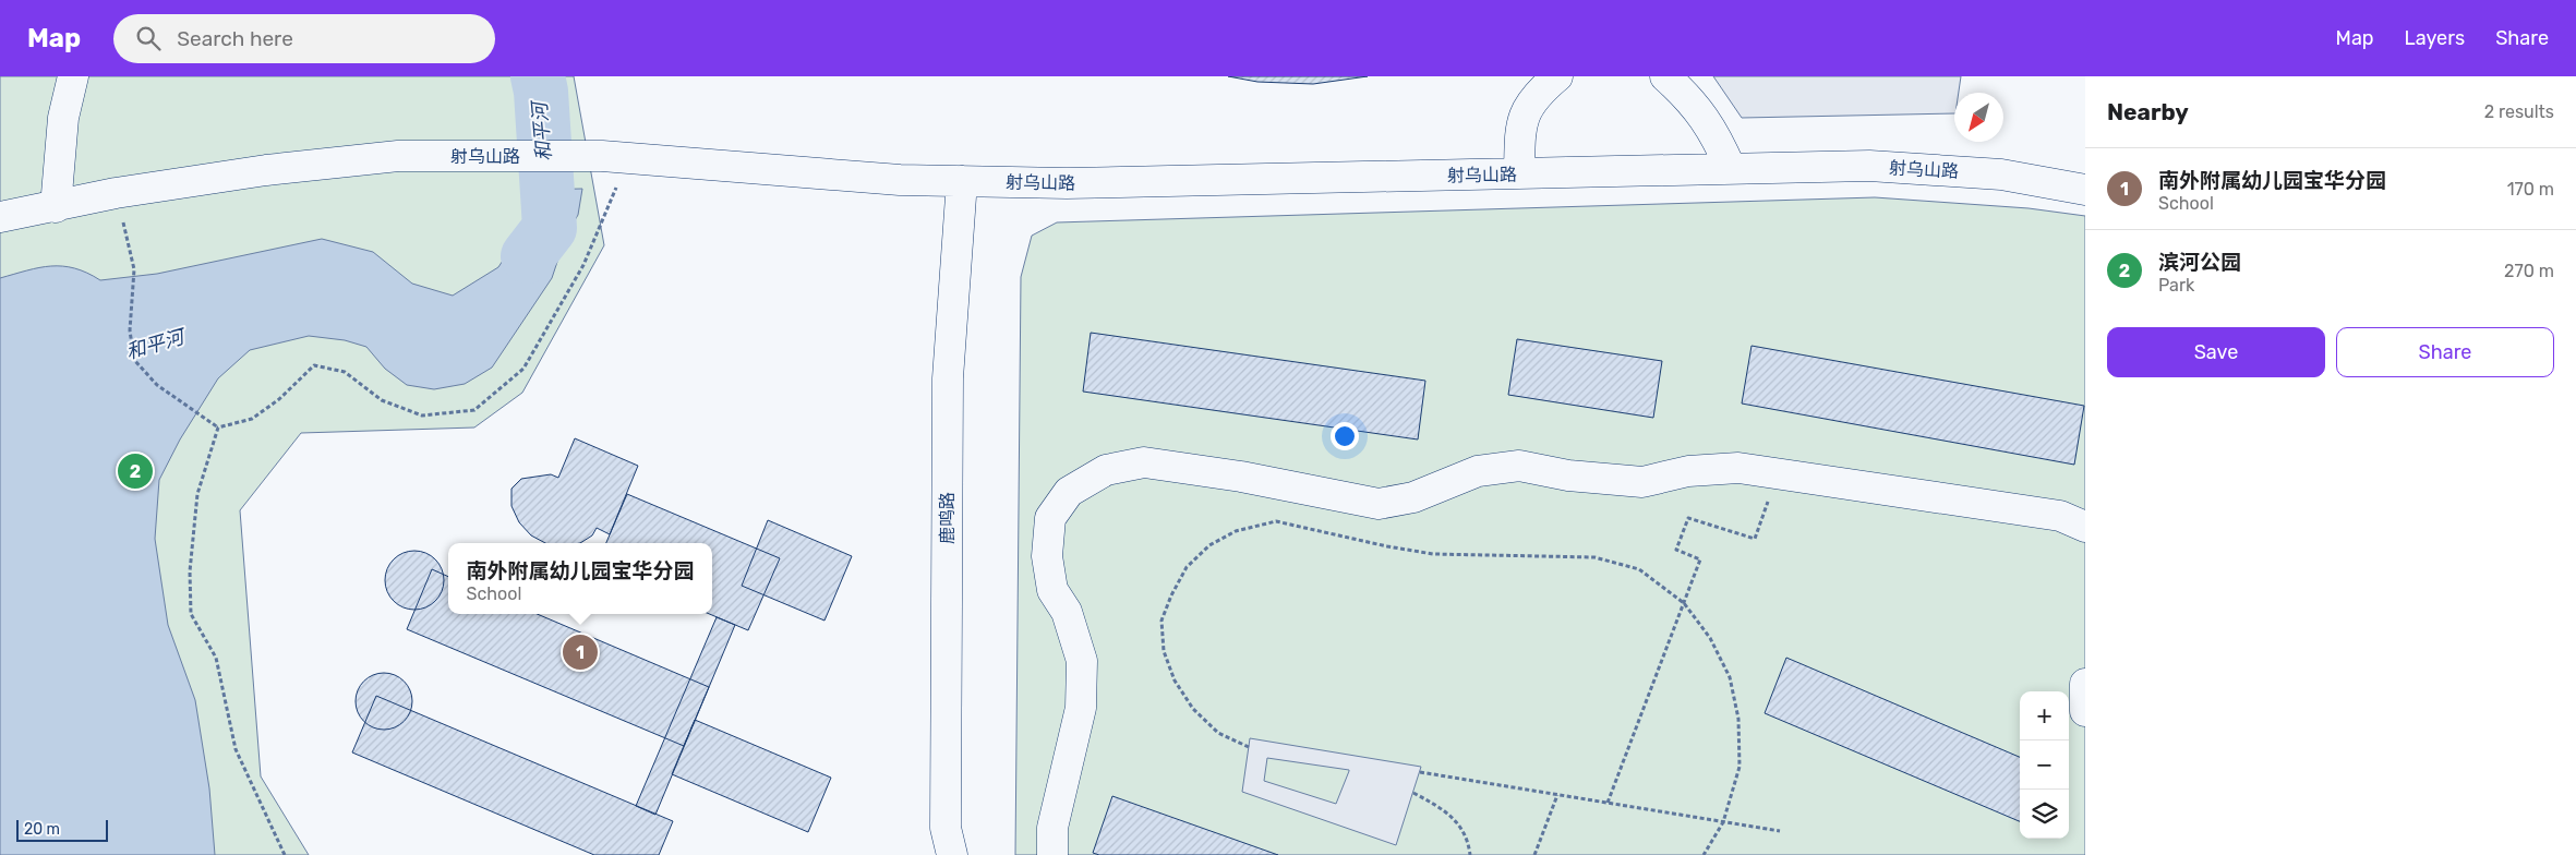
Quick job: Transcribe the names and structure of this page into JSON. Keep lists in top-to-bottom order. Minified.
{"streets":{"street":["射乌山路","鹿鸣路"]},"crossings":[["射乌山路","鹿鸣路"]],"water":["和平河"],"scale_bar":"20 m","north":"bottom left","page":{"header":"Map","search":"Search here","nav":["Map","Layers","Share"],"heading":["Nearby","2 results"],"list":[{"mark":"1","name":"南外附属幼儿园宝华分园","note":"School","value":"170 m"},{"mark":"2","name":"滨河公园","note":"Park","value":"270 m"}],"buttons":["Save","Share"],"pins":["2","1"],"popup":["南外附属幼儿园宝华分园","School"],"map_buttons":["+","−"],"scale":"20 m"}}
